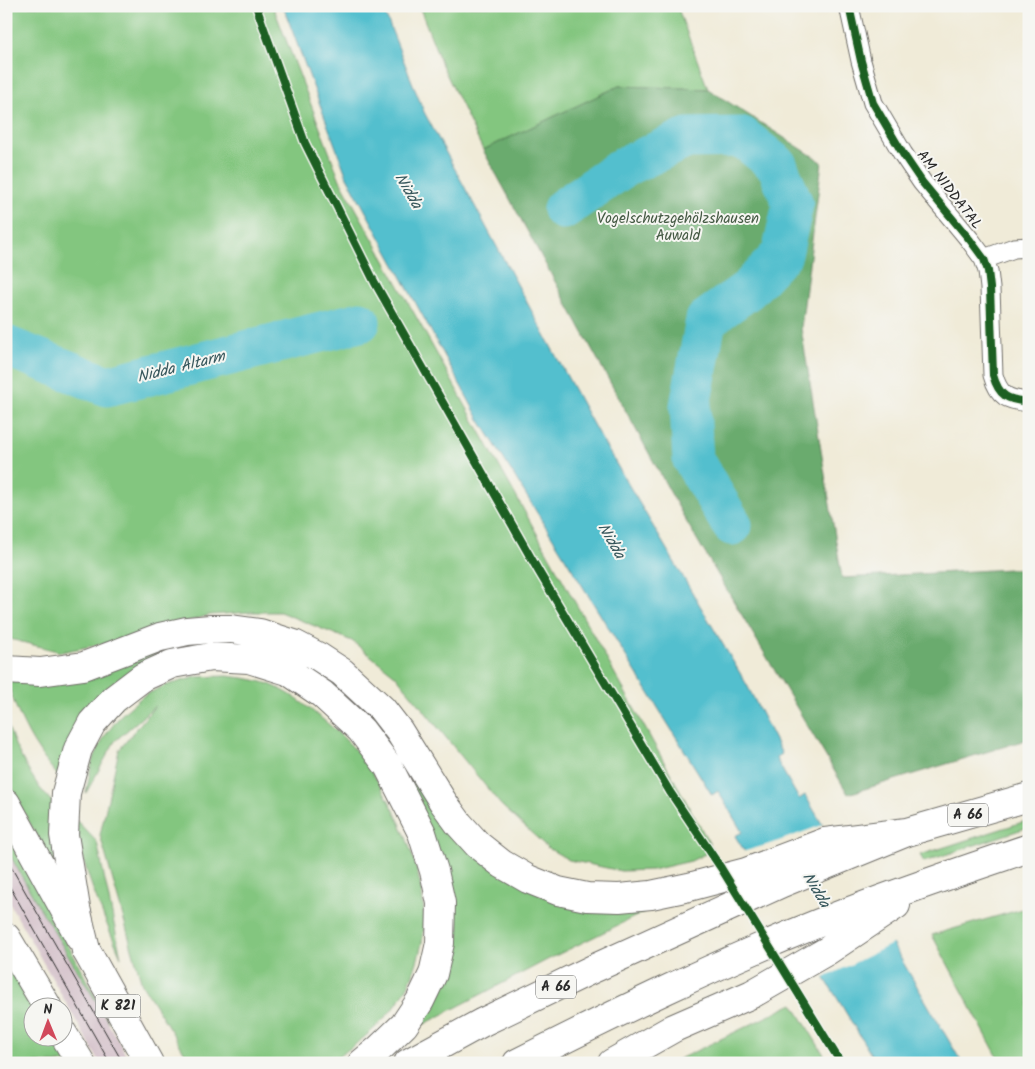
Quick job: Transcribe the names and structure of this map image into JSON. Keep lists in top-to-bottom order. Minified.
{"streets":{"main road":["A 66","K 821"],"street":["AM NIDDATAL"]},"water":["Nidda","Nidda Altarm"],"parks":["Vogelschutzgehölzshausen Auwald"],"north":"top"}
